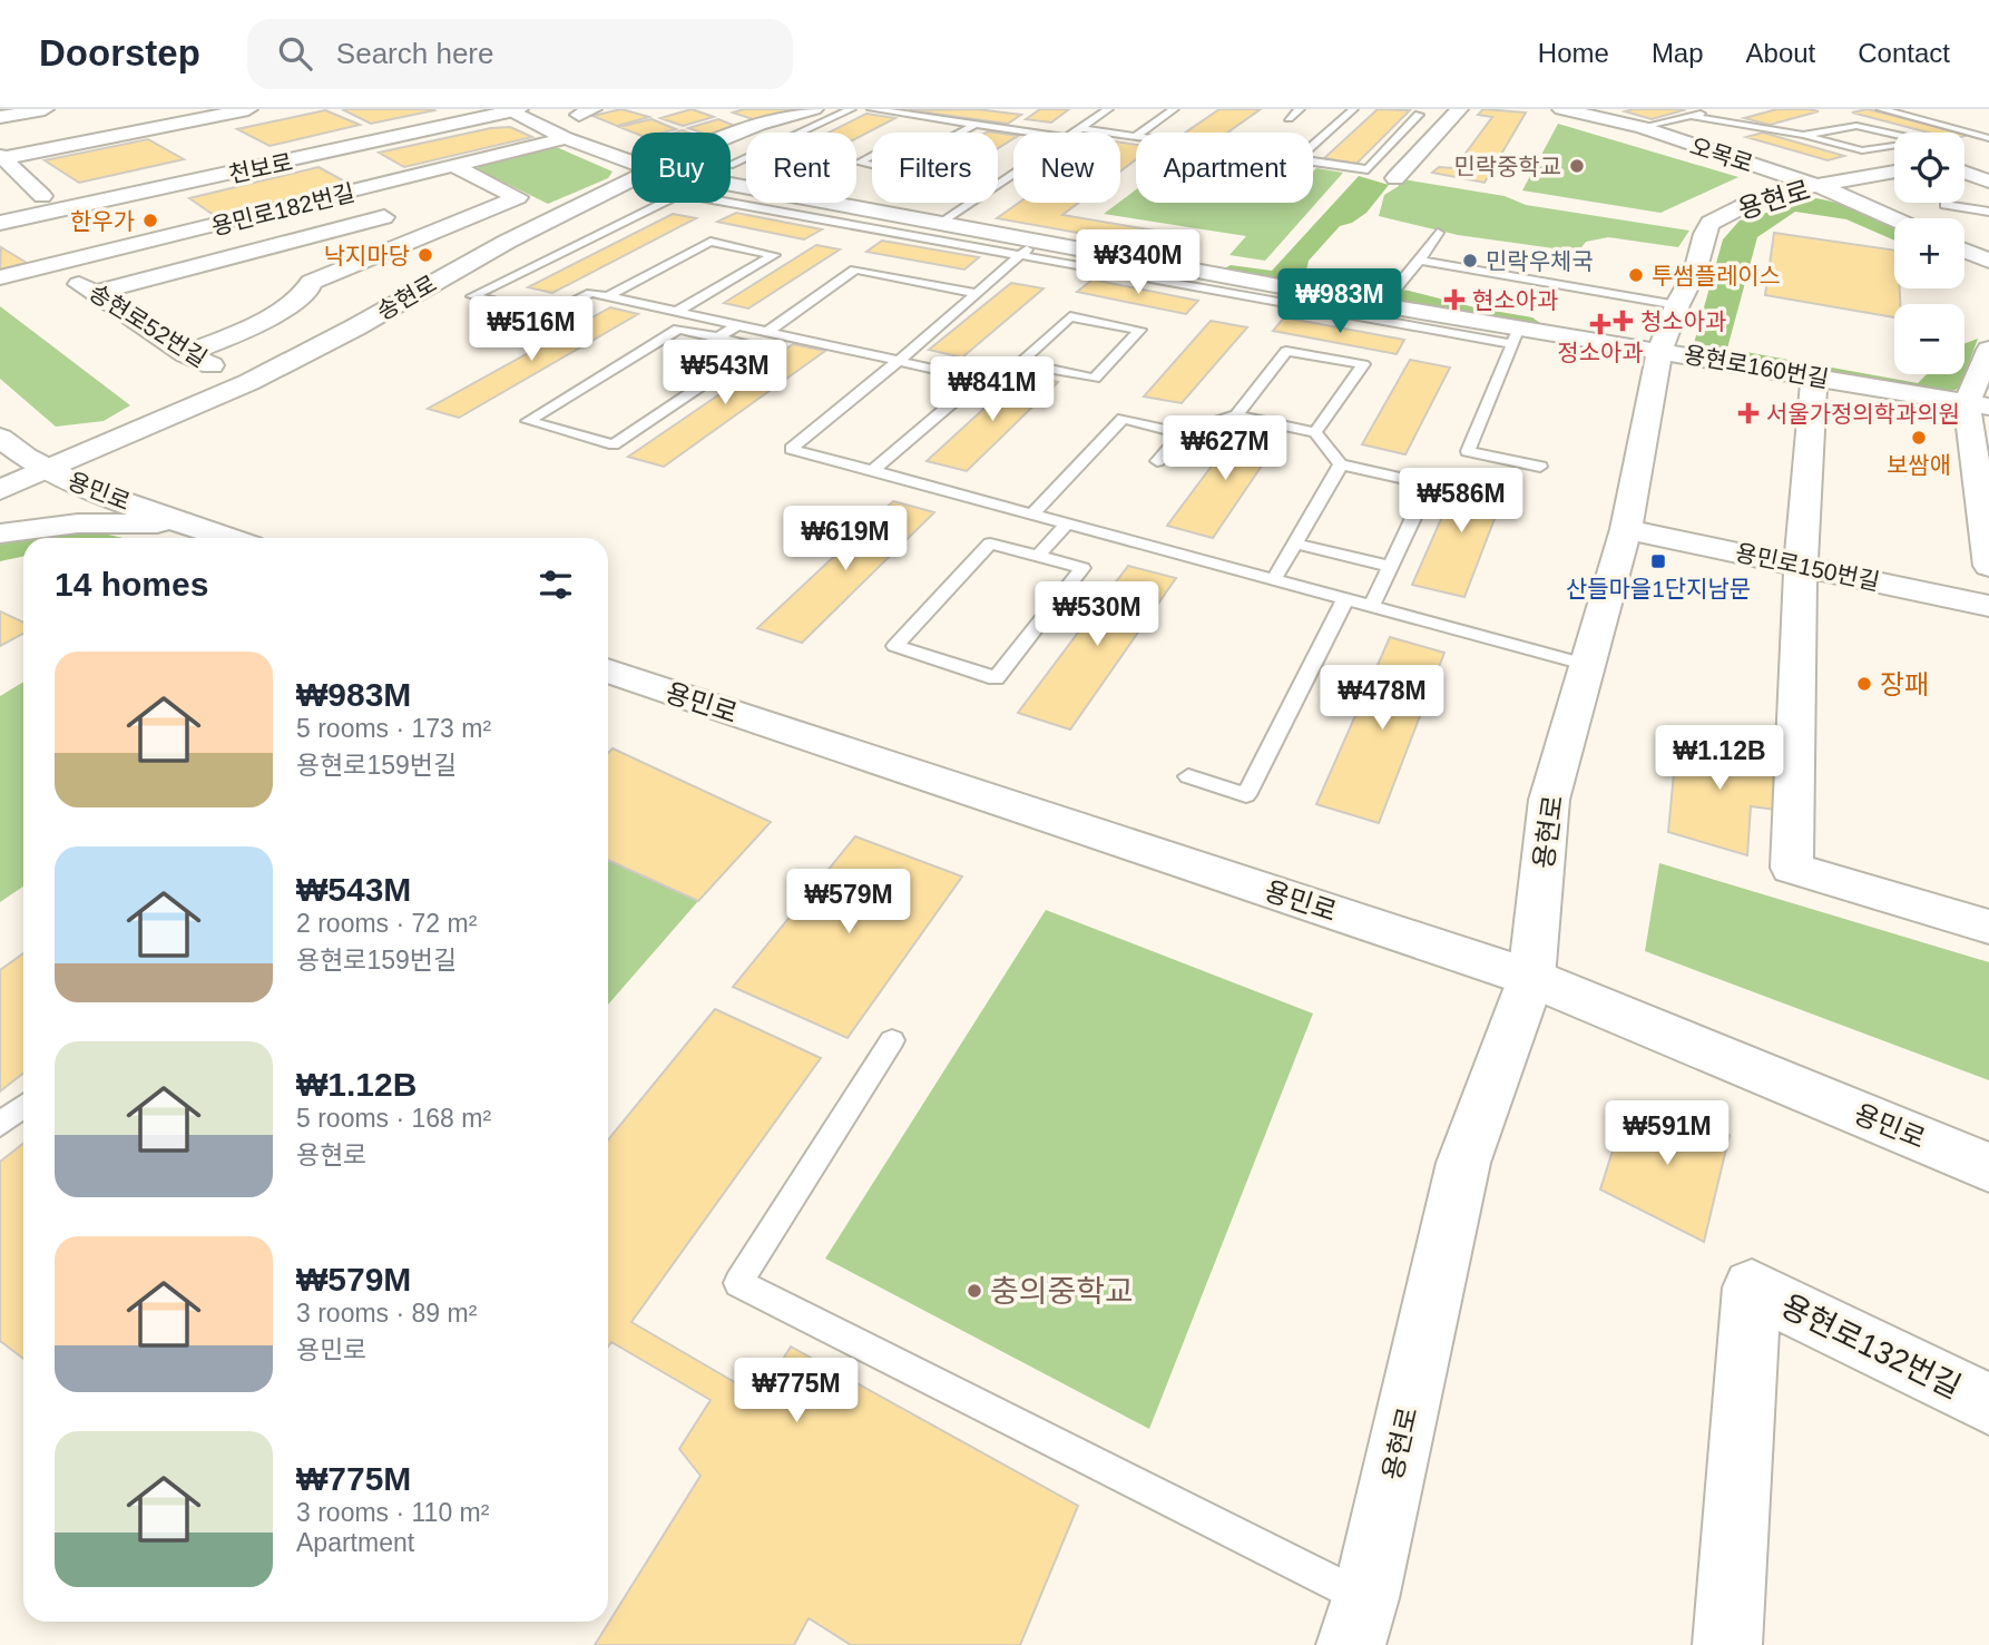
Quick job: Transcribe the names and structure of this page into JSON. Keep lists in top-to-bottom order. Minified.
{"streets":{"street":["오목로","천보로","용현로","용민로182번길","송현로","송현로52번길","용현로160번길","용민로","용민로150번길","용현로132번길"]},"crossings":[["오목로","용현로"],["천보로","용현로160번길"],["용현로","용현로160번길"],["용현로","용민로"],["용현로","용민로150번길"],["용민로182번길","송현로52번길"],["용민로182번길","용현로160번길"],["송현로","송현로52번길"],["송현로","용민로"]],"places":{"other":["민락중학교","한우가","낙지마당","민락우체국","투썸플레이스","보쌈애","장패","충의중학교"],"health":["현소아과","청소아과","정소아과","서울가정의학과의원"],"transit":["산들마을1단지남문"]},"page":{"header":"Doorstep","search":"Search here","nav":["Home","Map","About","Contact"],"map_buttons":["+","−"],"chip":["Buy","Rent","Filters","New","Apartment"],"price":["₩340M","₩983M","₩516M","₩543M","₩841M","₩627M","₩586M","₩619M","₩530M","₩478M","₩1.12B","₩579M","₩591M","₩775M"],"heading":"14 homes","list":[{"name":"₩983M","note":"5 rooms · 173 m² · 용현로159번길"},{"name":"₩543M","note":"2 rooms · 72 m² · 용현로159번길"},{"name":"₩1.12B","note":"5 rooms · 168 m² · 용현로"},{"name":"₩579M","note":"3 rooms · 89 m² · 용민로"},{"name":"₩775M","note":"3 rooms · 110 m² · Apartment"}]}}
